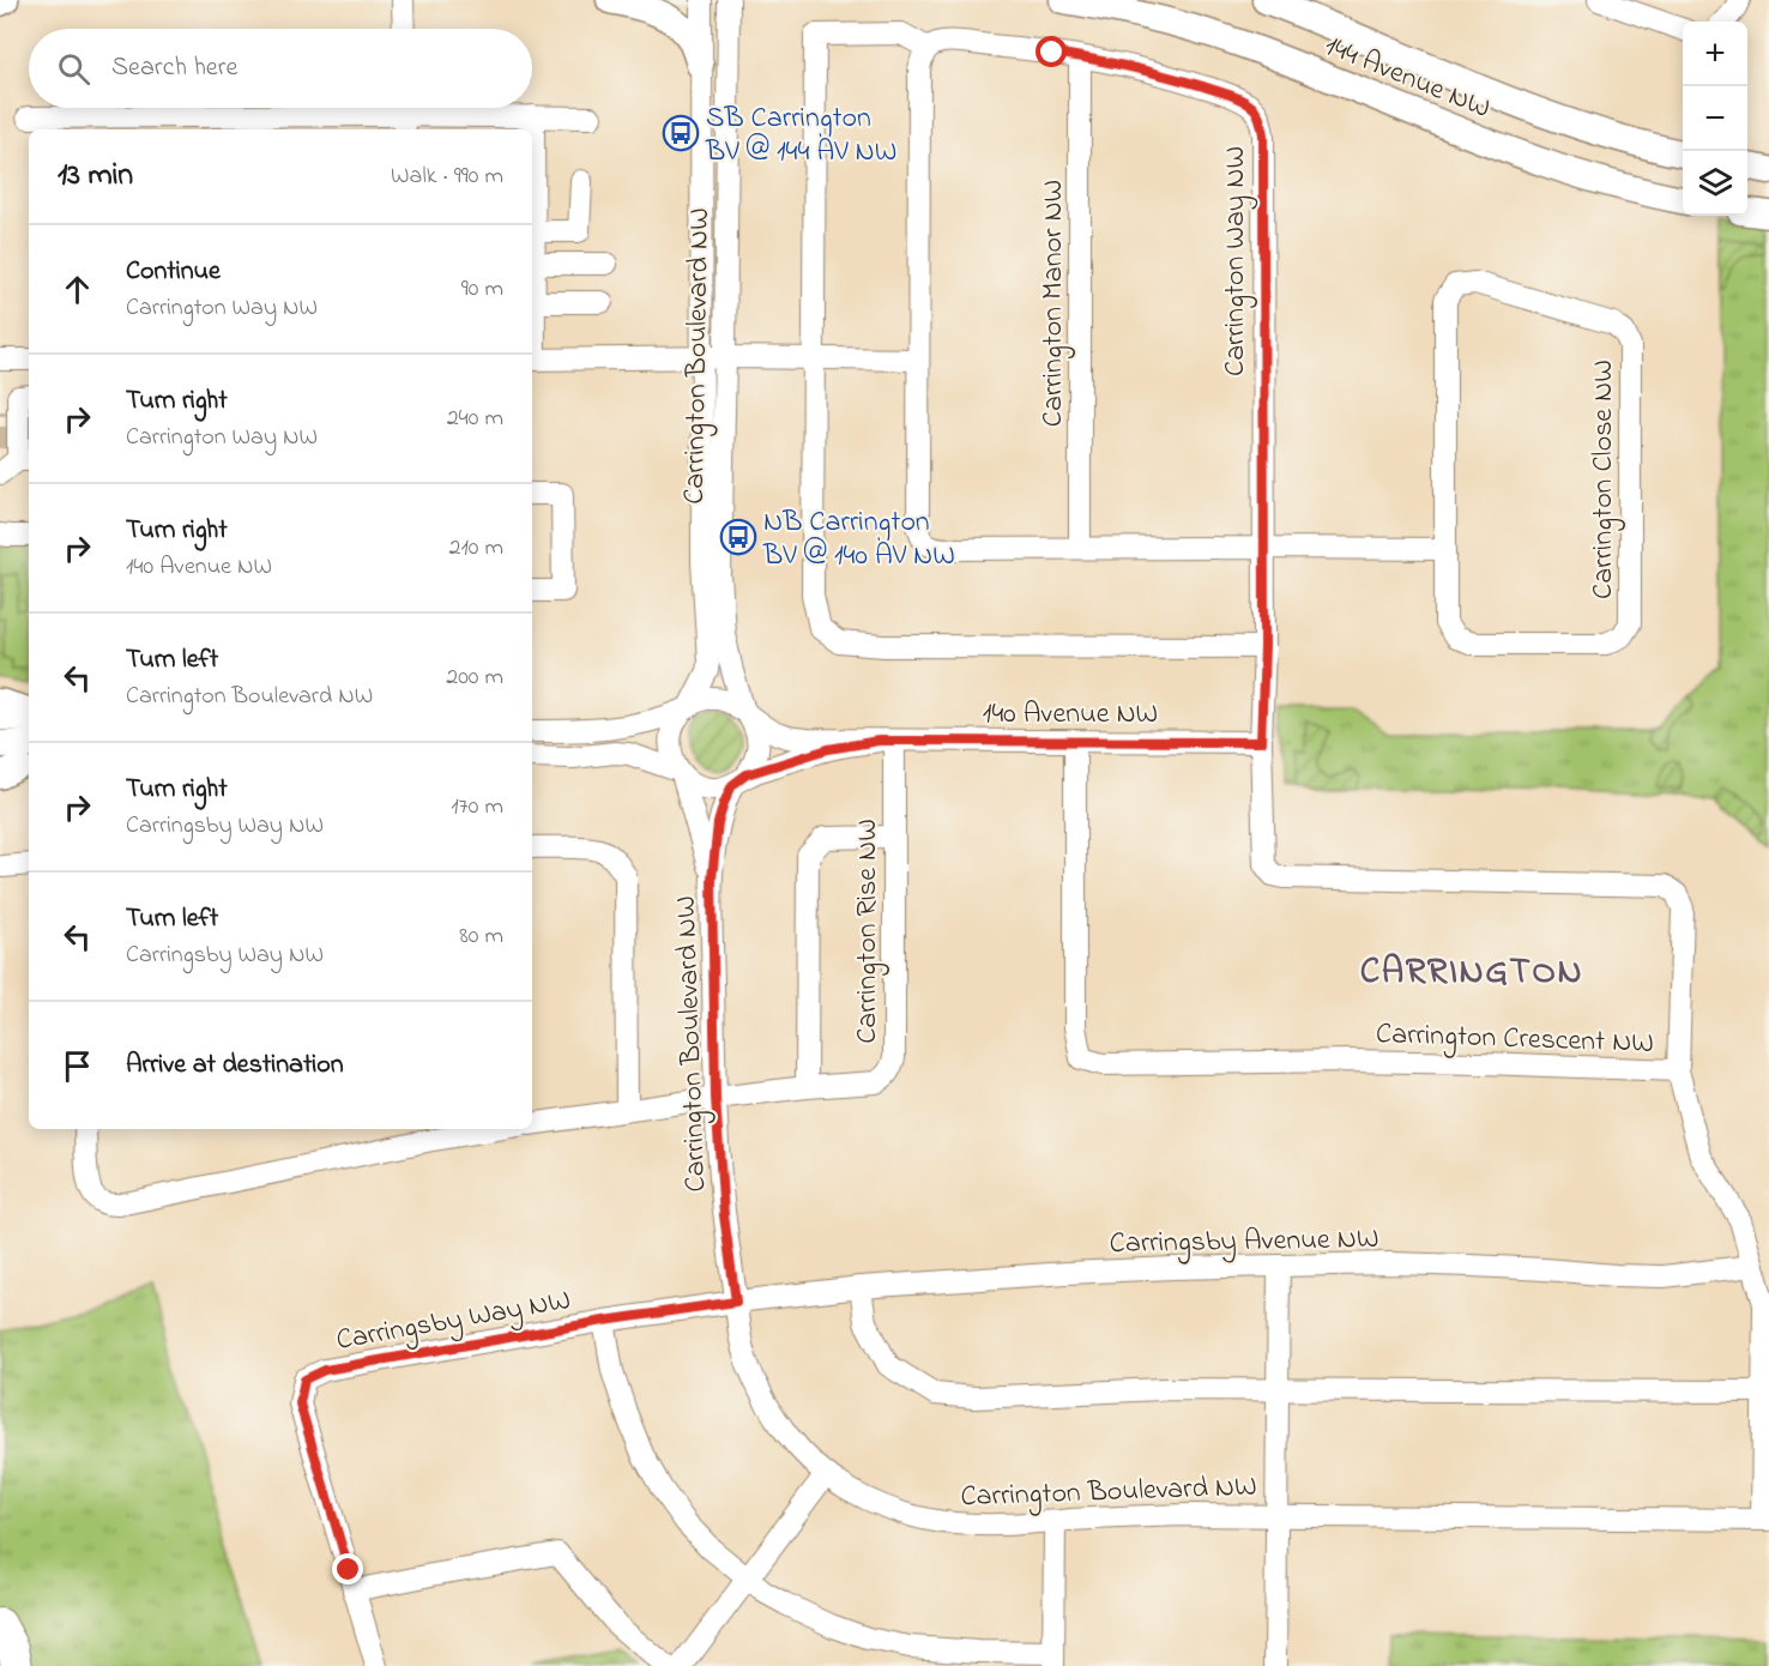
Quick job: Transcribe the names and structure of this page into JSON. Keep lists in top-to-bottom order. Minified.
{"streets":{"main road":["144 Avenue NW"],"street":["Carrington Way NW","Carrington Manor NW","Carrington Boulevard NW","Carrington Close NW","140 Avenue NW","Carrington Rise NW","Carrington Crescent NW","Carringsby Avenue NW","Carringsby Way NW"]},"crossings":[["Carrington Way NW","Carrington Manor NW"],["Carrington Way NW","140 Avenue NW"],["Carrington Way NW","Carrington Crescent NW"],["Carrington Boulevard NW","140 Avenue NW"],["Carrington Boulevard NW","Carrington Rise NW"],["Carrington Boulevard NW","Carringsby Avenue NW"],["Carrington Boulevard NW","Carringsby Way NW"],["140 Avenue NW","Carrington Rise NW"],["140 Avenue NW","Carrington Crescent NW"],["Carringsby Avenue NW","Carringsby Way NW"]],"districts":["CARRINGTON"],"places":{"bus stop":["SB Carrington BV @ 144 AV NW","NB Carrington BV @ 140 AV NW"]},"page":{"map_buttons":["+","−"],"search":"Search here","heading":["13 min","Walk · 990 m"],"list":[["Continue","Carrington Way NW","90 m"],["Turn right","Carrington Way NW","240 m"],["Turn right","140 Avenue NW","210 m"],["Turn left","Carrington Boulevard NW","200 m"],["Turn right","Carringsby Way NW","170 m"],["Turn left","Carringsby Way NW","80 m"],"Arrive at destination"]}}
